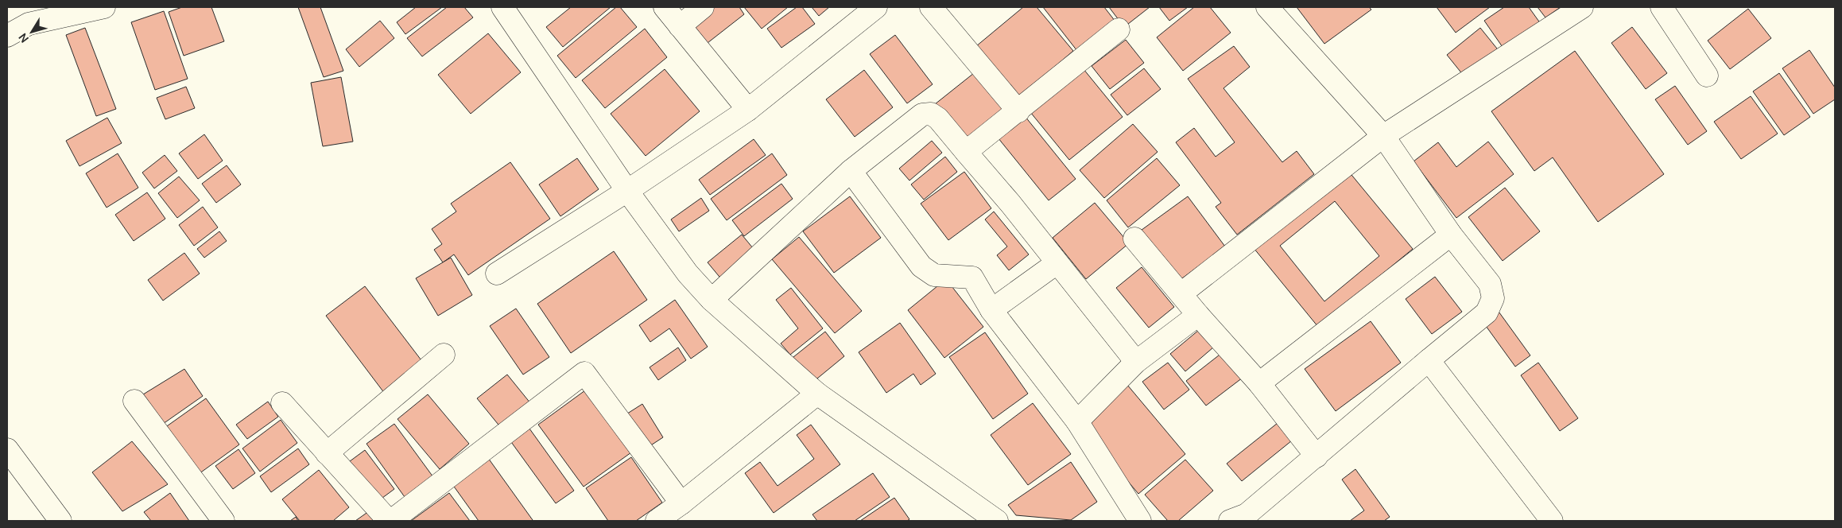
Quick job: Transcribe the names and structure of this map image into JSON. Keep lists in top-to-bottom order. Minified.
{"north":"bottom left"}
